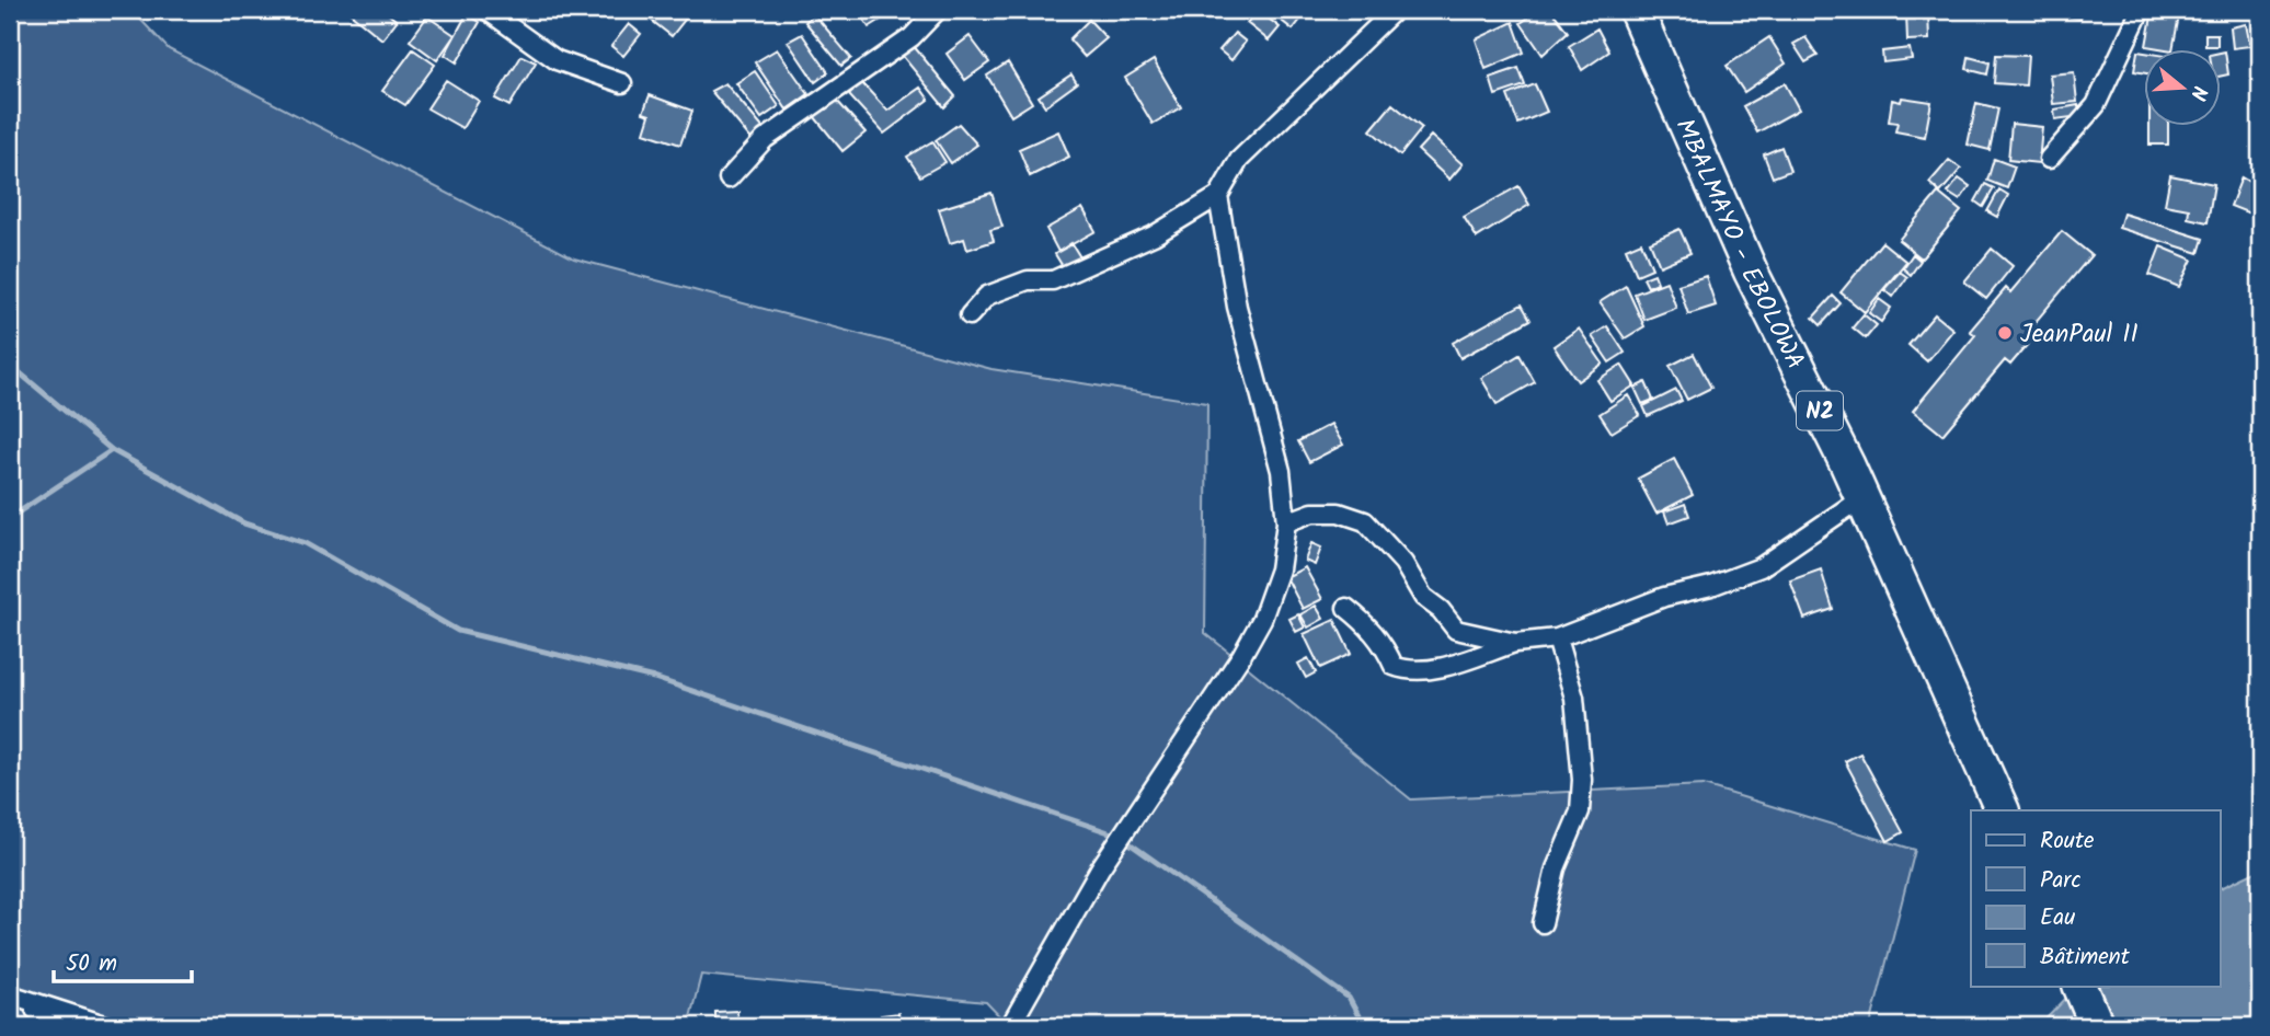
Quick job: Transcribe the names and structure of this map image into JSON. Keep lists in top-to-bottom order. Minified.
{"streets":{"highway":["MBALMAYO - EBOLOWA","N2"]},"places":["JeanPaul II"],"legend":["Route","Parc","Eau","Bâtiment"],"scale_bar":"50 m","north":"right"}
